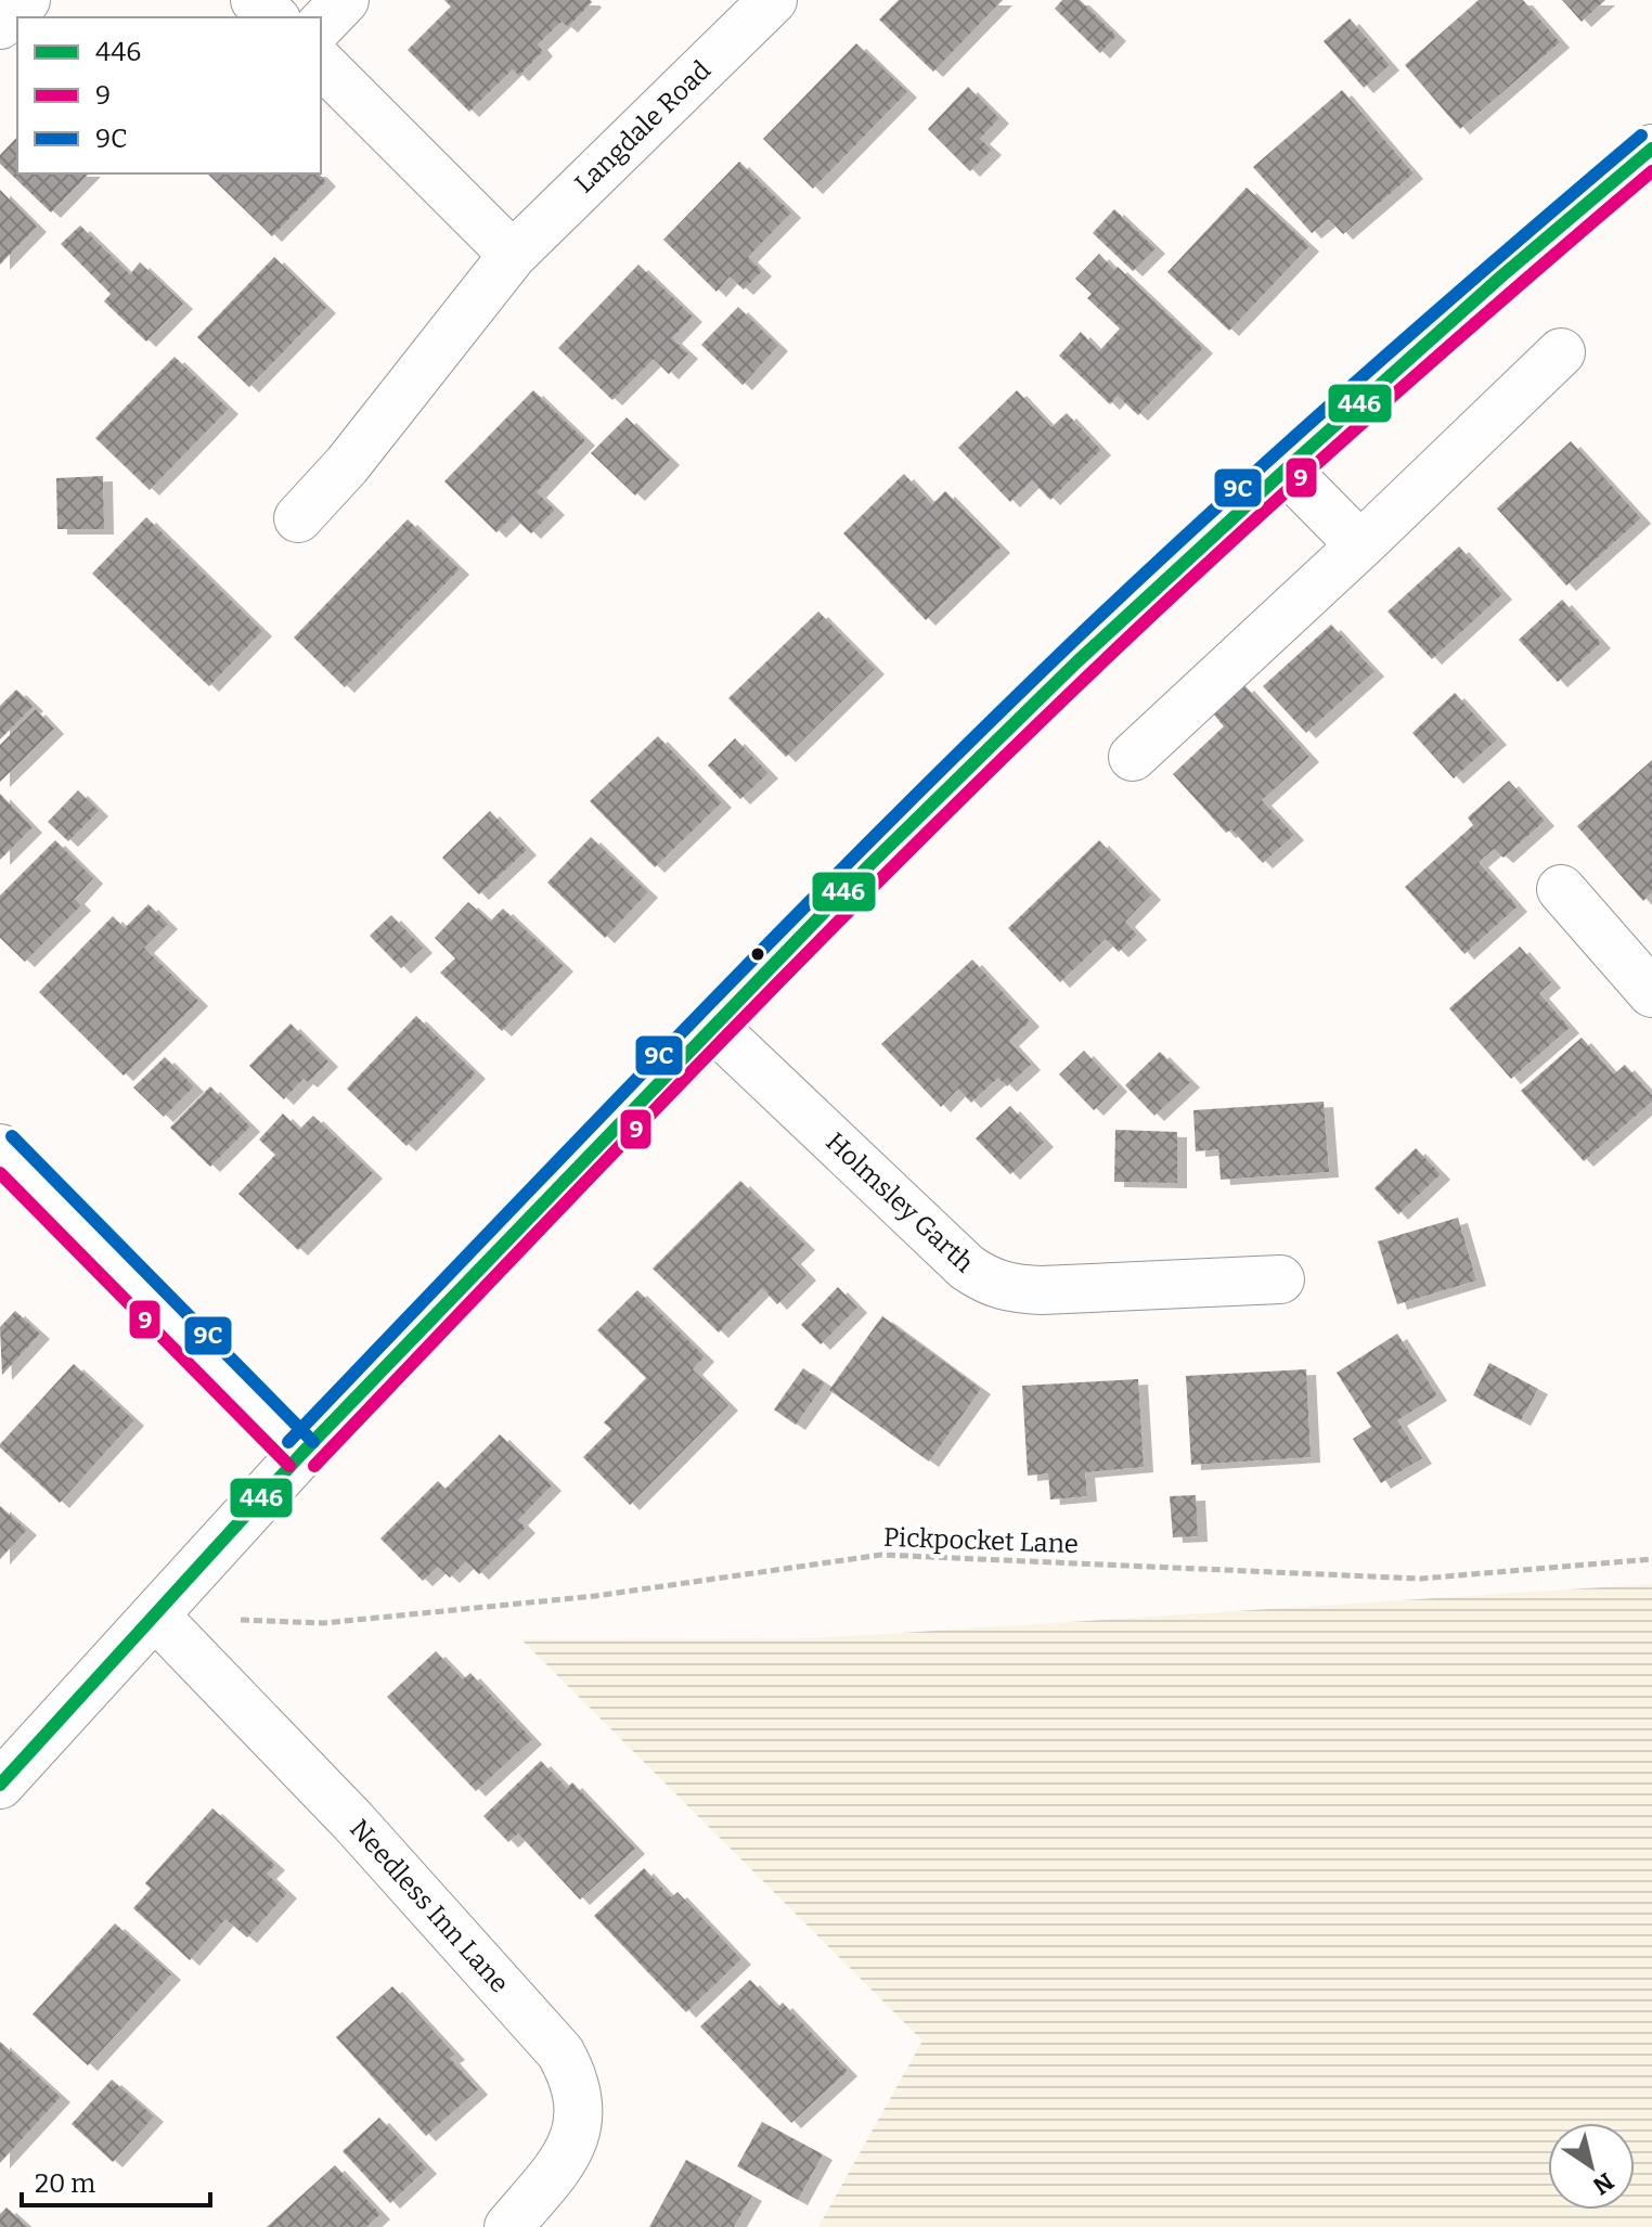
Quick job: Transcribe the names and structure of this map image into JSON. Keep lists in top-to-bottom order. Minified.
{"streets":{"street":["Langdale Road","Holmsley Garth","Needless Inn Lane"],"path":["Pickpocket Lane"]},"crossings":[["Pickpocket Lane","Needless Inn Lane"]],"lines":["transit line 9C","transit line 446","transit line 9"],"legend":["446","9","9C"],"scale_bar":"20 m","north":"bottom right"}
